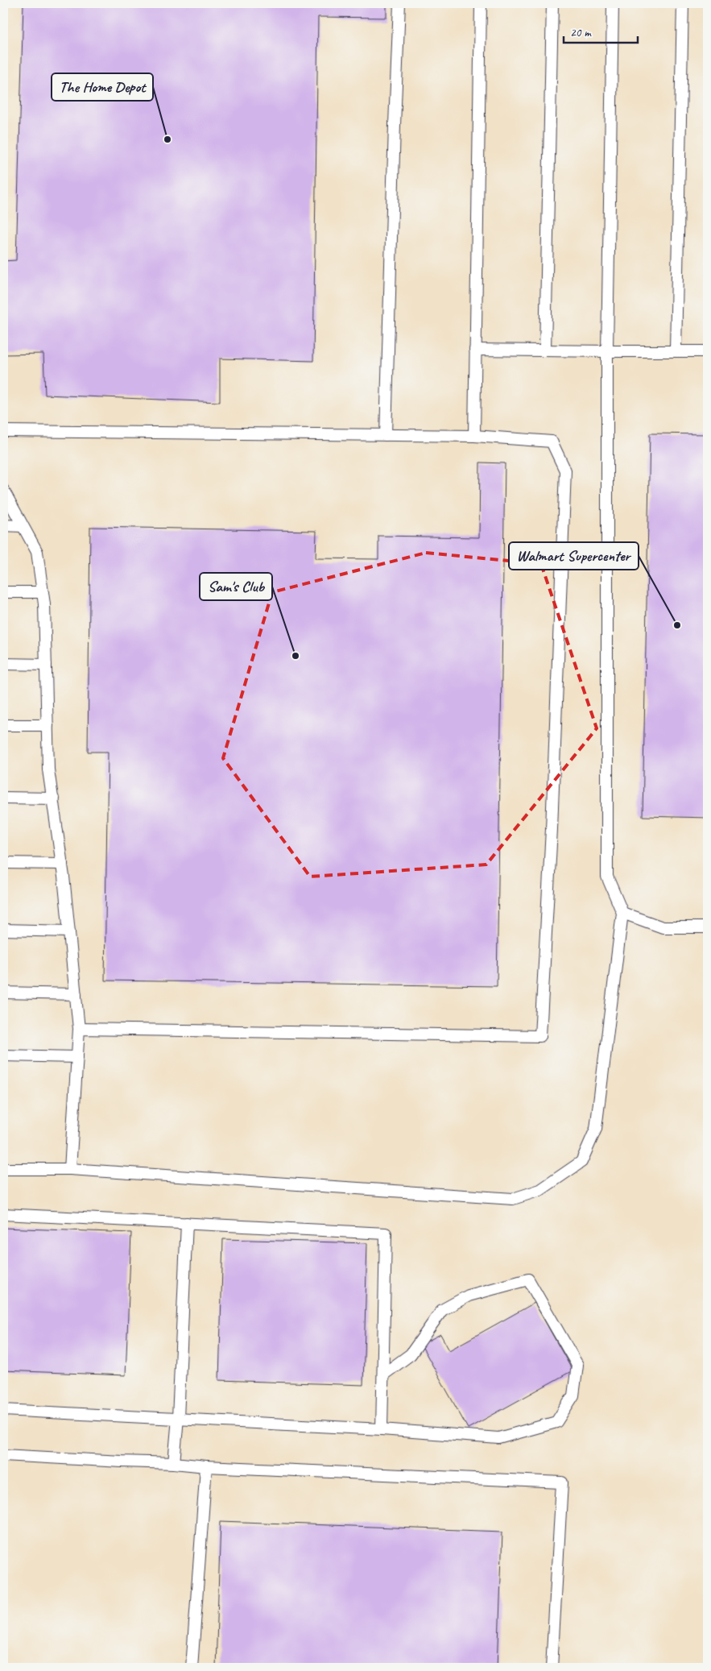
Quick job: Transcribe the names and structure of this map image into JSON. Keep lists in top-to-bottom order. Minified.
{"places":["The Home Depot","Walmart Supercenter","Sam's Club"],"scale_bar":"20 m"}
